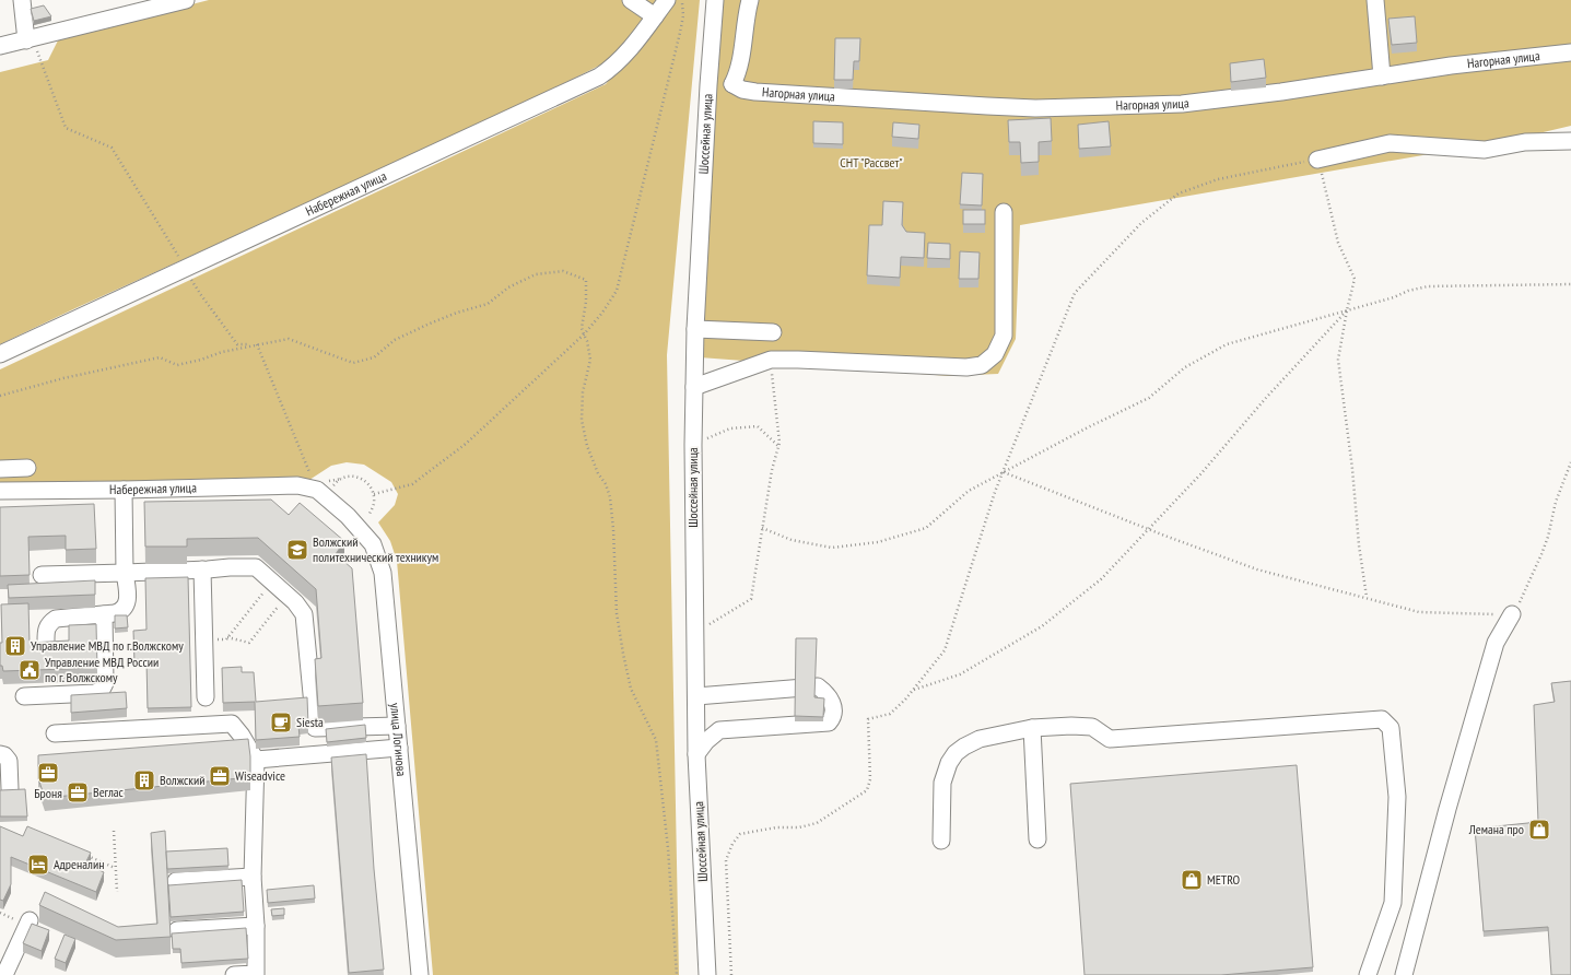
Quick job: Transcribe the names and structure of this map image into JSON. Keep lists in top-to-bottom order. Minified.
{"streets":{"street":["Нагорная улица","Шоссейная улица","Набережная улица","улица Логинова"]},"crossings":[["Набережная улица","улица Логинова"]],"parks":["СНТ \"Рассвет\""],"places":{"school or university":["Волжский политехнический техникум"],"building":["Управление МВД по г.Волжскому","Волжский"],"public building":["Управление МВД России по г. Волжскому"],"cafe":["Siesta"],"office":["Броня","Wiseadvice","Веглас"],"shop":["Лемана про","METRO"],"hotel":["Адреналин"]}}
